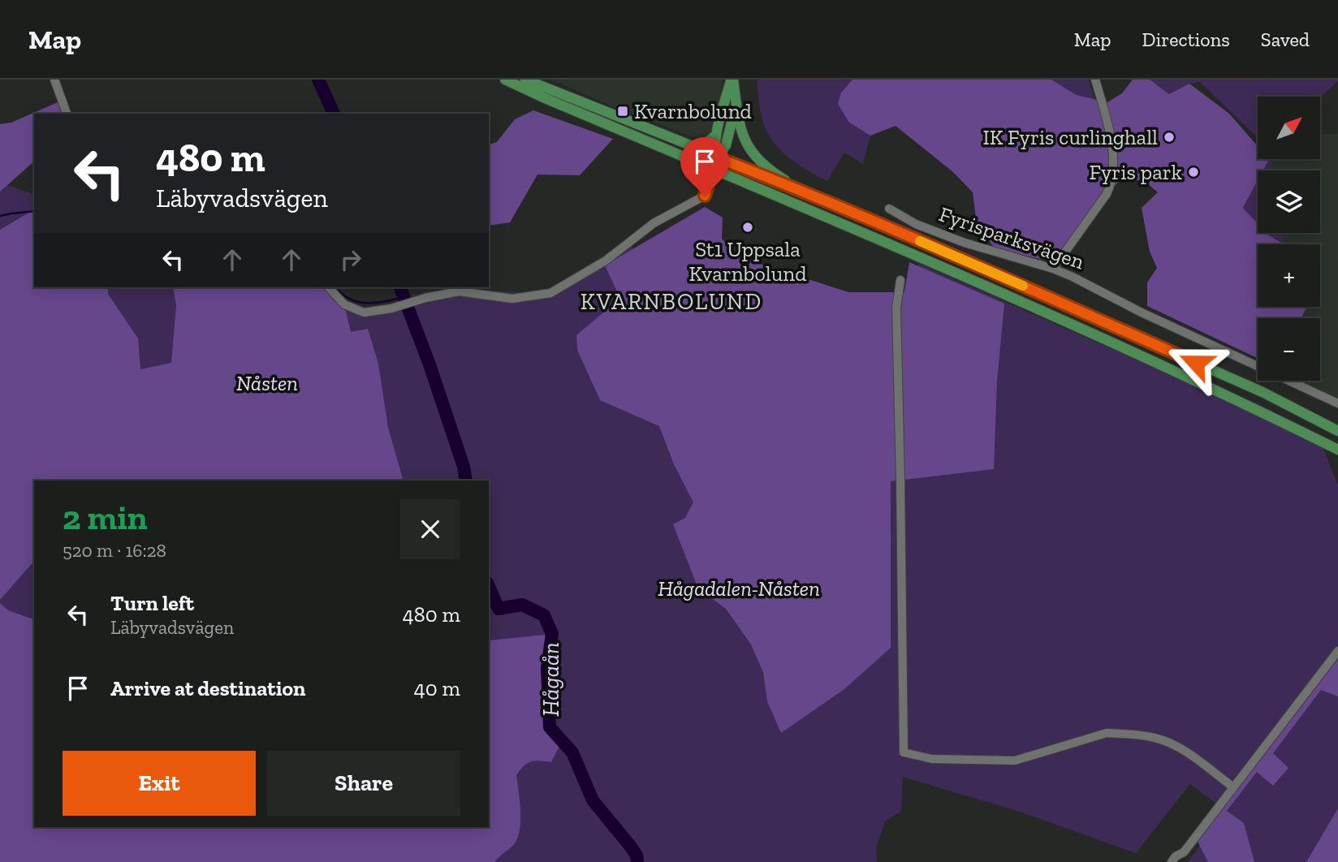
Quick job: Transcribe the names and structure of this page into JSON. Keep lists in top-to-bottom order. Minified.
{"streets":{"street":["Fyrisparksvägen"]},"districts":["KVARNBOLUND"],"water":["Hågaån"],"parks":["Nåsten","Hågadalen-Nåsten"],"places":{"transit":["Kvarnbolund"],"other":["IK Fyris curlinghall","Fyris park","St1 Uppsala Kvarnbolund"]},"north":"top right","page":{"header":"Map","nav":["Map","Directions","Saved"],"map_buttons":["+","−"],"turn":["480 m","Läbyvadsvägen"],"heading":["2 min","520 m · 16:28"],"list":[{"name":"Turn left","note":"Läbyvadsvägen","value":"480 m"},{"name":"Arrive at destination","value":"40 m"}],"buttons":["Exit","Share"]}}
